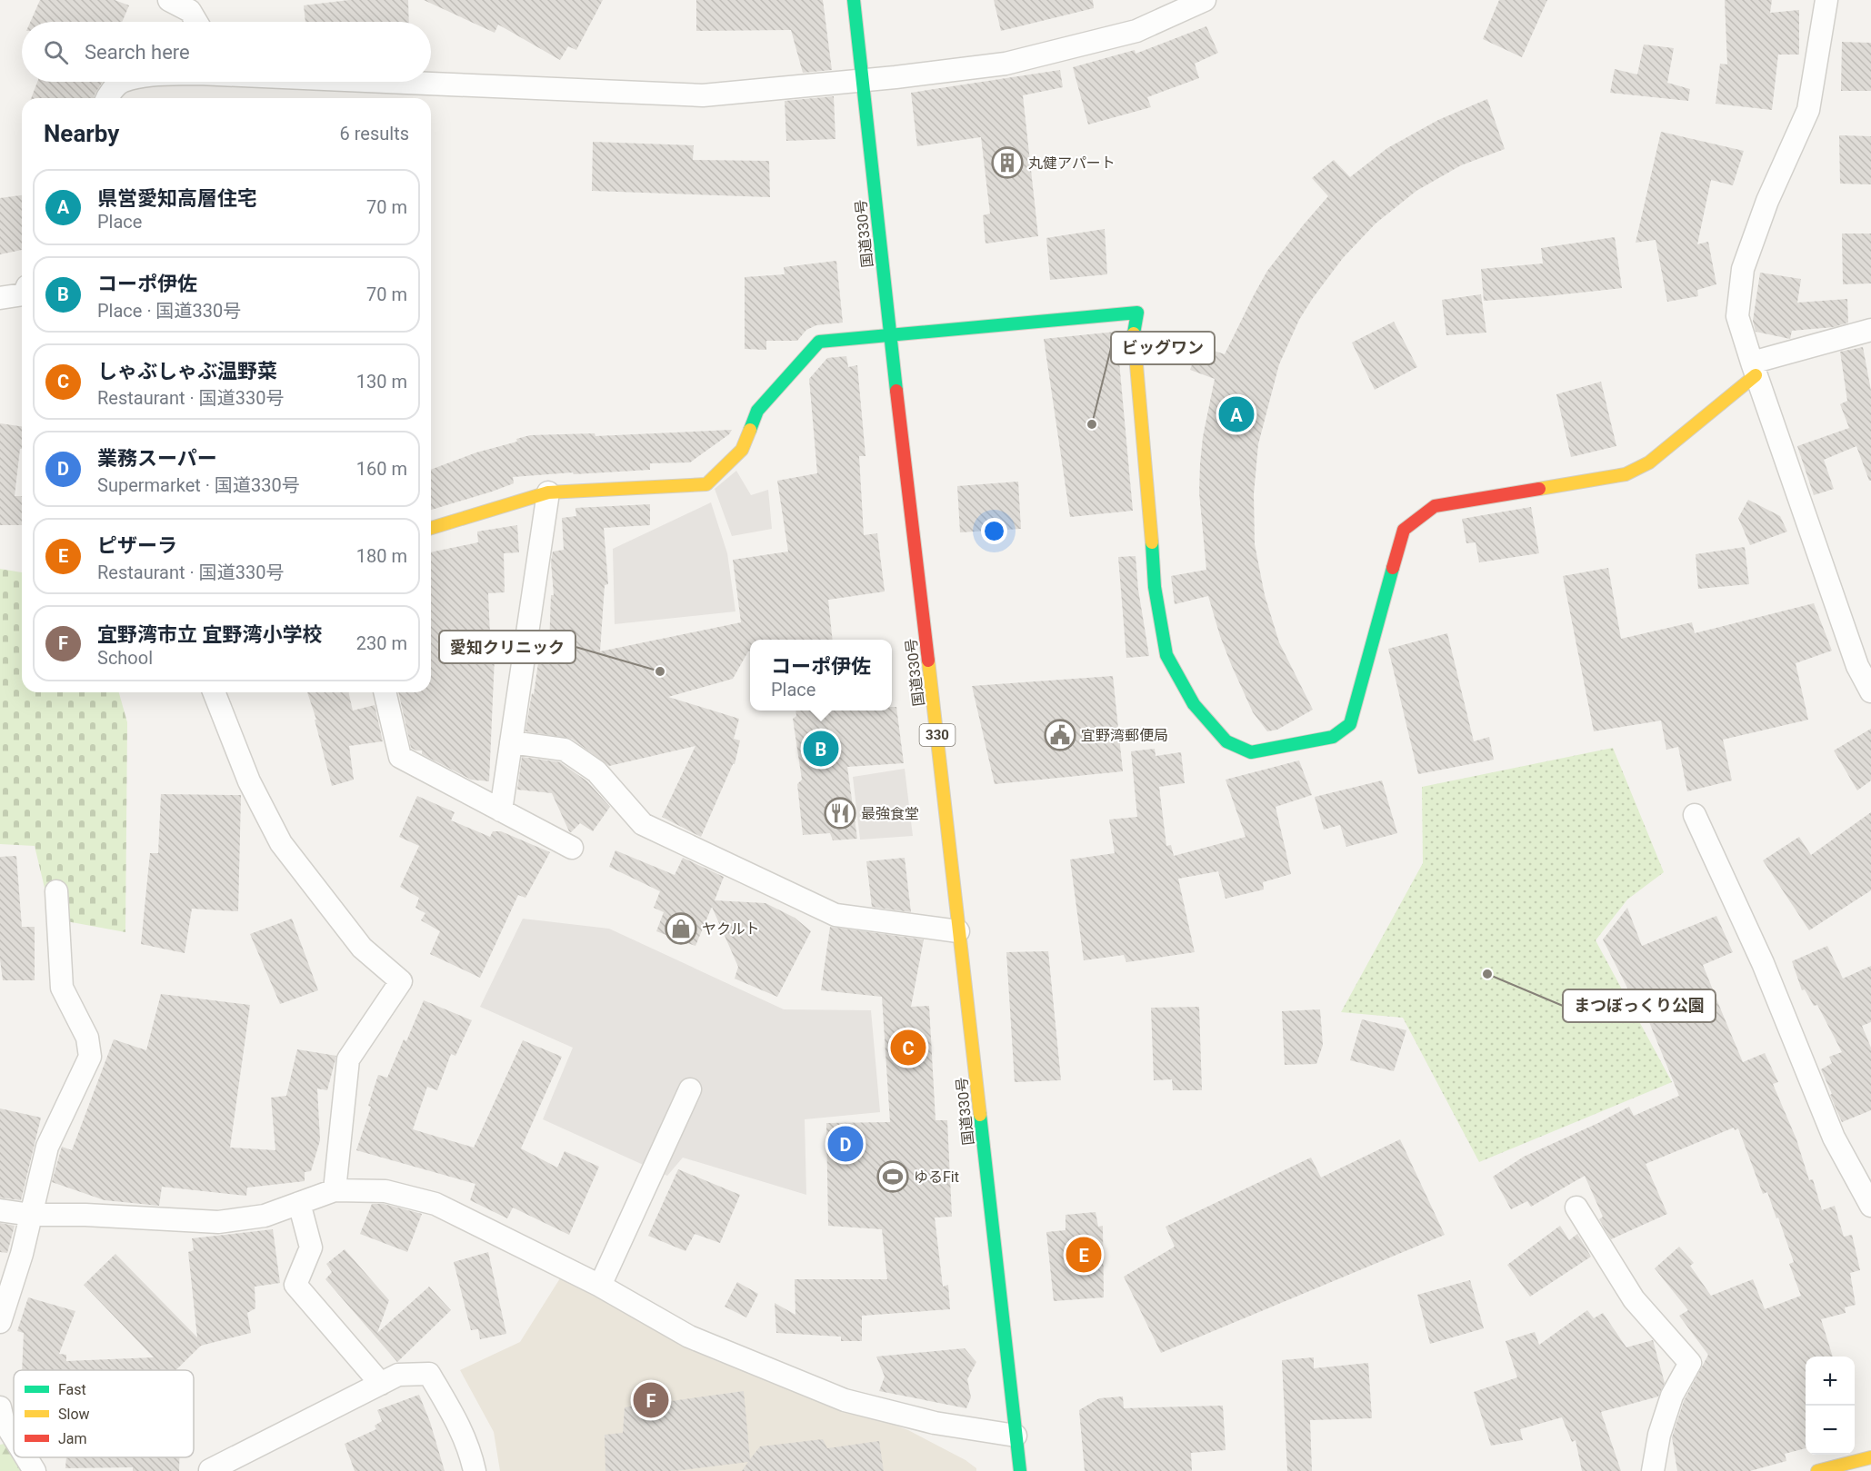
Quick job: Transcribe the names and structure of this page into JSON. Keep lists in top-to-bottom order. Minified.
{"streets":{"main road":["国道330号","330"]},"places":{"building":["丸健アパート"],"other":["ビッグワン","愛知クリニック","まつぼっくり公園"],"public building":["宜野湾郵便局"],"restaurant":["最強食堂"],"shop":["ヤクルト"],"sports":["ゆるFit"]},"legend":["Fast","Slow","Jam"],"page":{"search":"Search here","heading":["Nearby","6 results"],"list":[{"mark":"A","name":"県営愛知高層住宅","note":"Place","value":"70 m"},{"mark":"B","name":"コーポ伊佐","note":"Place · 国道330号","value":"70 m"},{"mark":"C","name":"しゃぶしゃぶ温野菜","note":"Restaurant · 国道330号","value":"130 m"},{"mark":"D","name":"業務スーパー","note":"Supermarket · 国道330号","value":"160 m"},{"mark":"E","name":"ピザーラ","note":"Restaurant · 国道330号","value":"180 m"},{"mark":"F","name":"宜野湾市立 宜野湾小学校","note":"School","value":"230 m"}],"pins":["A","B","C","D","E","F"],"popup":["コーポ伊佐","Place"],"map_buttons":["+","−"]}}
